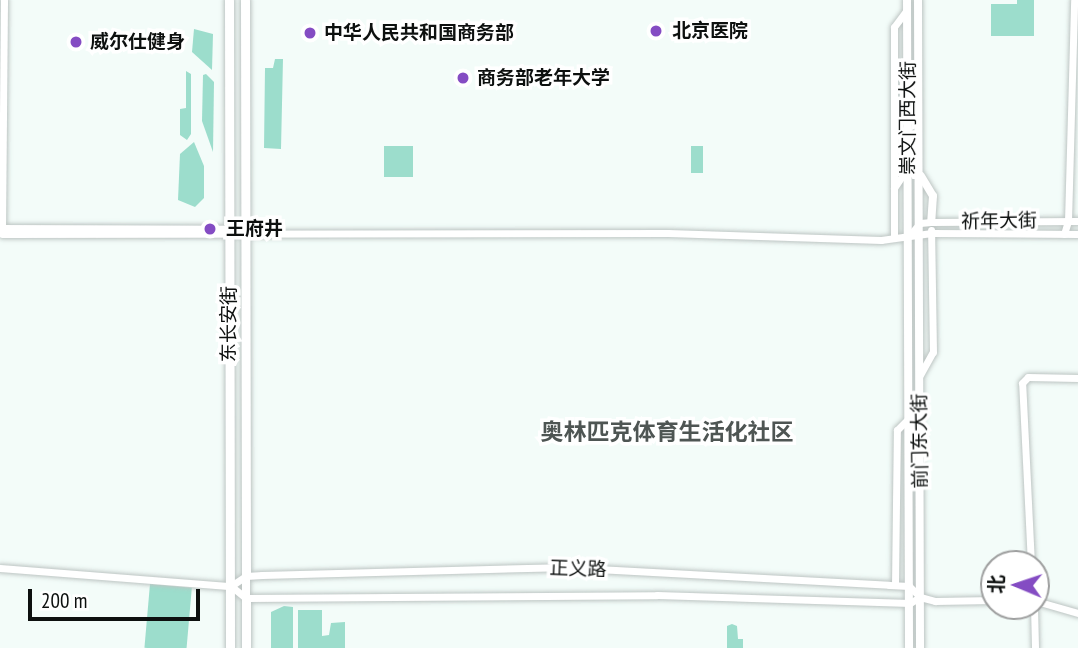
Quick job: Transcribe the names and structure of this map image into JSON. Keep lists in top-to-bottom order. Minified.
{"streets":{"highway":["东长安街"],"main road":["崇文门西大街","前门东大街"],"street":["祈年大街","正义路"]},"crossings":[["崇文门西大街","祈年大街"],["崇文门西大街","前门东大街"],["祈年大街","东长安街"],["祈年大街","前门东大街"],["东长安街","正义路"],["前门东大街","正义路"]],"districts":["奥林匹克体育生活化社区"],"places":["北京医院","中华人民共和国商务部","威尔仕健身","商务部老年大学","王府井"],"scale_bar":"200 m","north":"left"}
